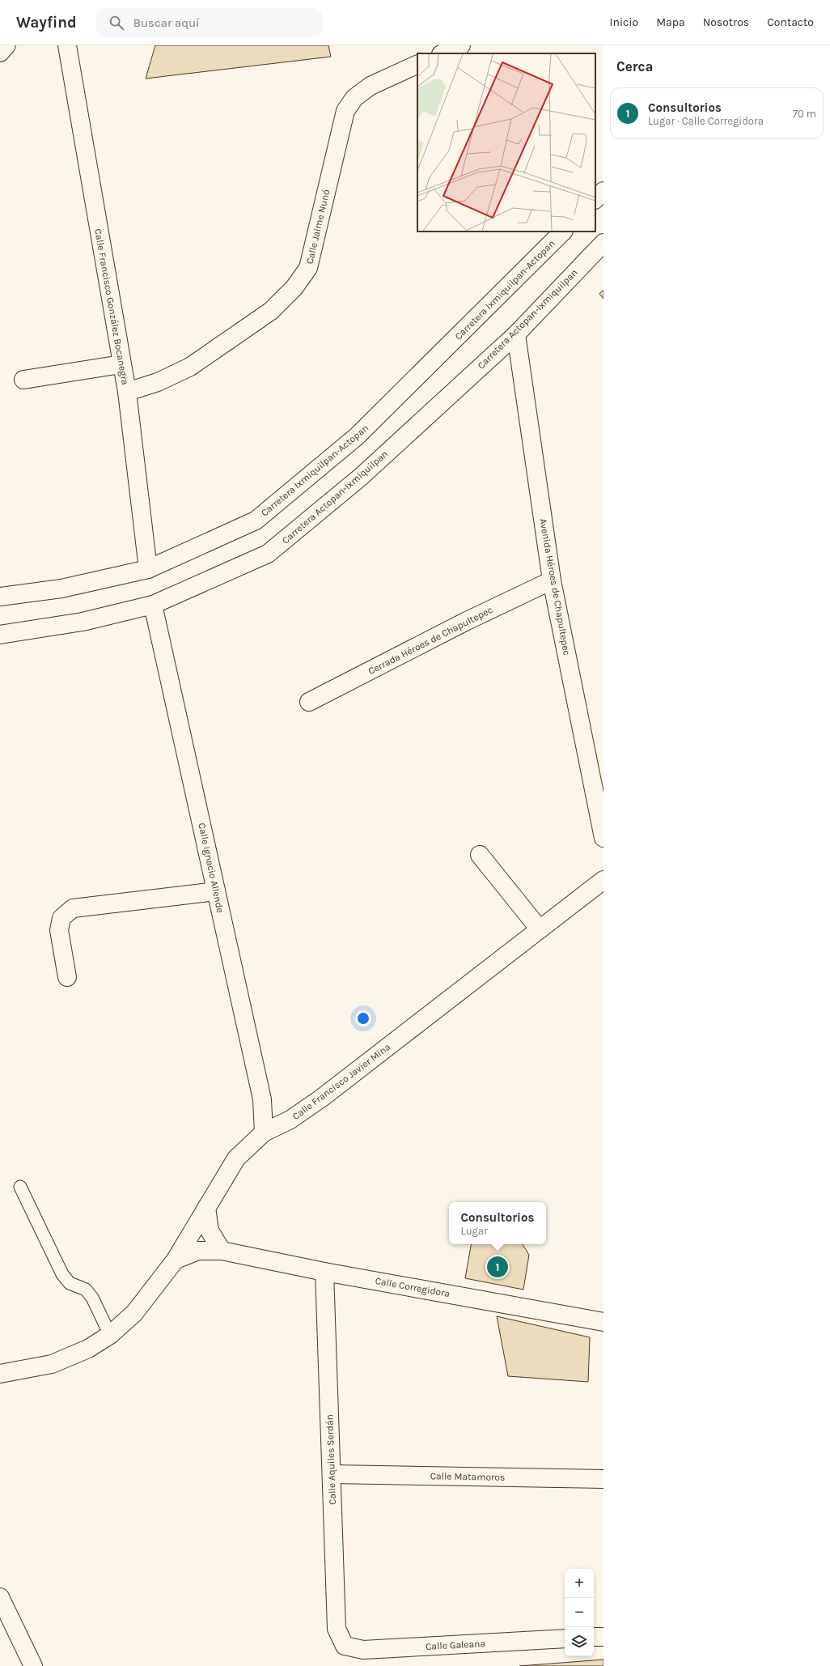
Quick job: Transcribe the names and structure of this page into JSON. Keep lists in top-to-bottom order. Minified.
{"streets":{"street":["Calle Jaime Nunó","Carretera Ixmiquilpan-Actopan","Calle Francisco González Bocanegra","Carretera Actopan-Ixmiquilpan","Avenida Héroes de Chapultepec","Cerrada Héroes de Chapultepec","Calle Ignacio Allende","Calle Francisco Javier Mina","Calle Corregidora","Calle Aquiles Serdán","Calle Matamoros","Calle Galeana"]},"crossings":[["Calle Jaime Nunó","Calle Francisco González Bocanegra"],["Carretera Ixmiquilpan-Actopan","Calle Francisco González Bocanegra"],["Carretera Actopan-Ixmiquilpan","Avenida Héroes de Chapultepec"],["Carretera Actopan-Ixmiquilpan","Calle Ignacio Allende"],["Avenida Héroes de Chapultepec","Cerrada Héroes de Chapultepec"],["Calle Ignacio Allende","Calle Francisco Javier Mina"],["Calle Francisco Javier Mina","Calle Corregidora"],["Calle Corregidora","Calle Aquiles Serdán"],["Calle Aquiles Serdán","Calle Matamoros"],["Calle Aquiles Serdán","Calle Galeana"]],"page":{"header":"Wayfind","search":"Buscar aquí","nav":["Inicio","Mapa","Nosotros","Contacto"],"heading":"Cerca","list":[{"mark":"1","name":"Consultorios","note":"Lugar · Calle Corregidora","value":"70 m"}],"popup":["Consultorios","Lugar"],"pins":"1","map_buttons":["+","−"]}}
